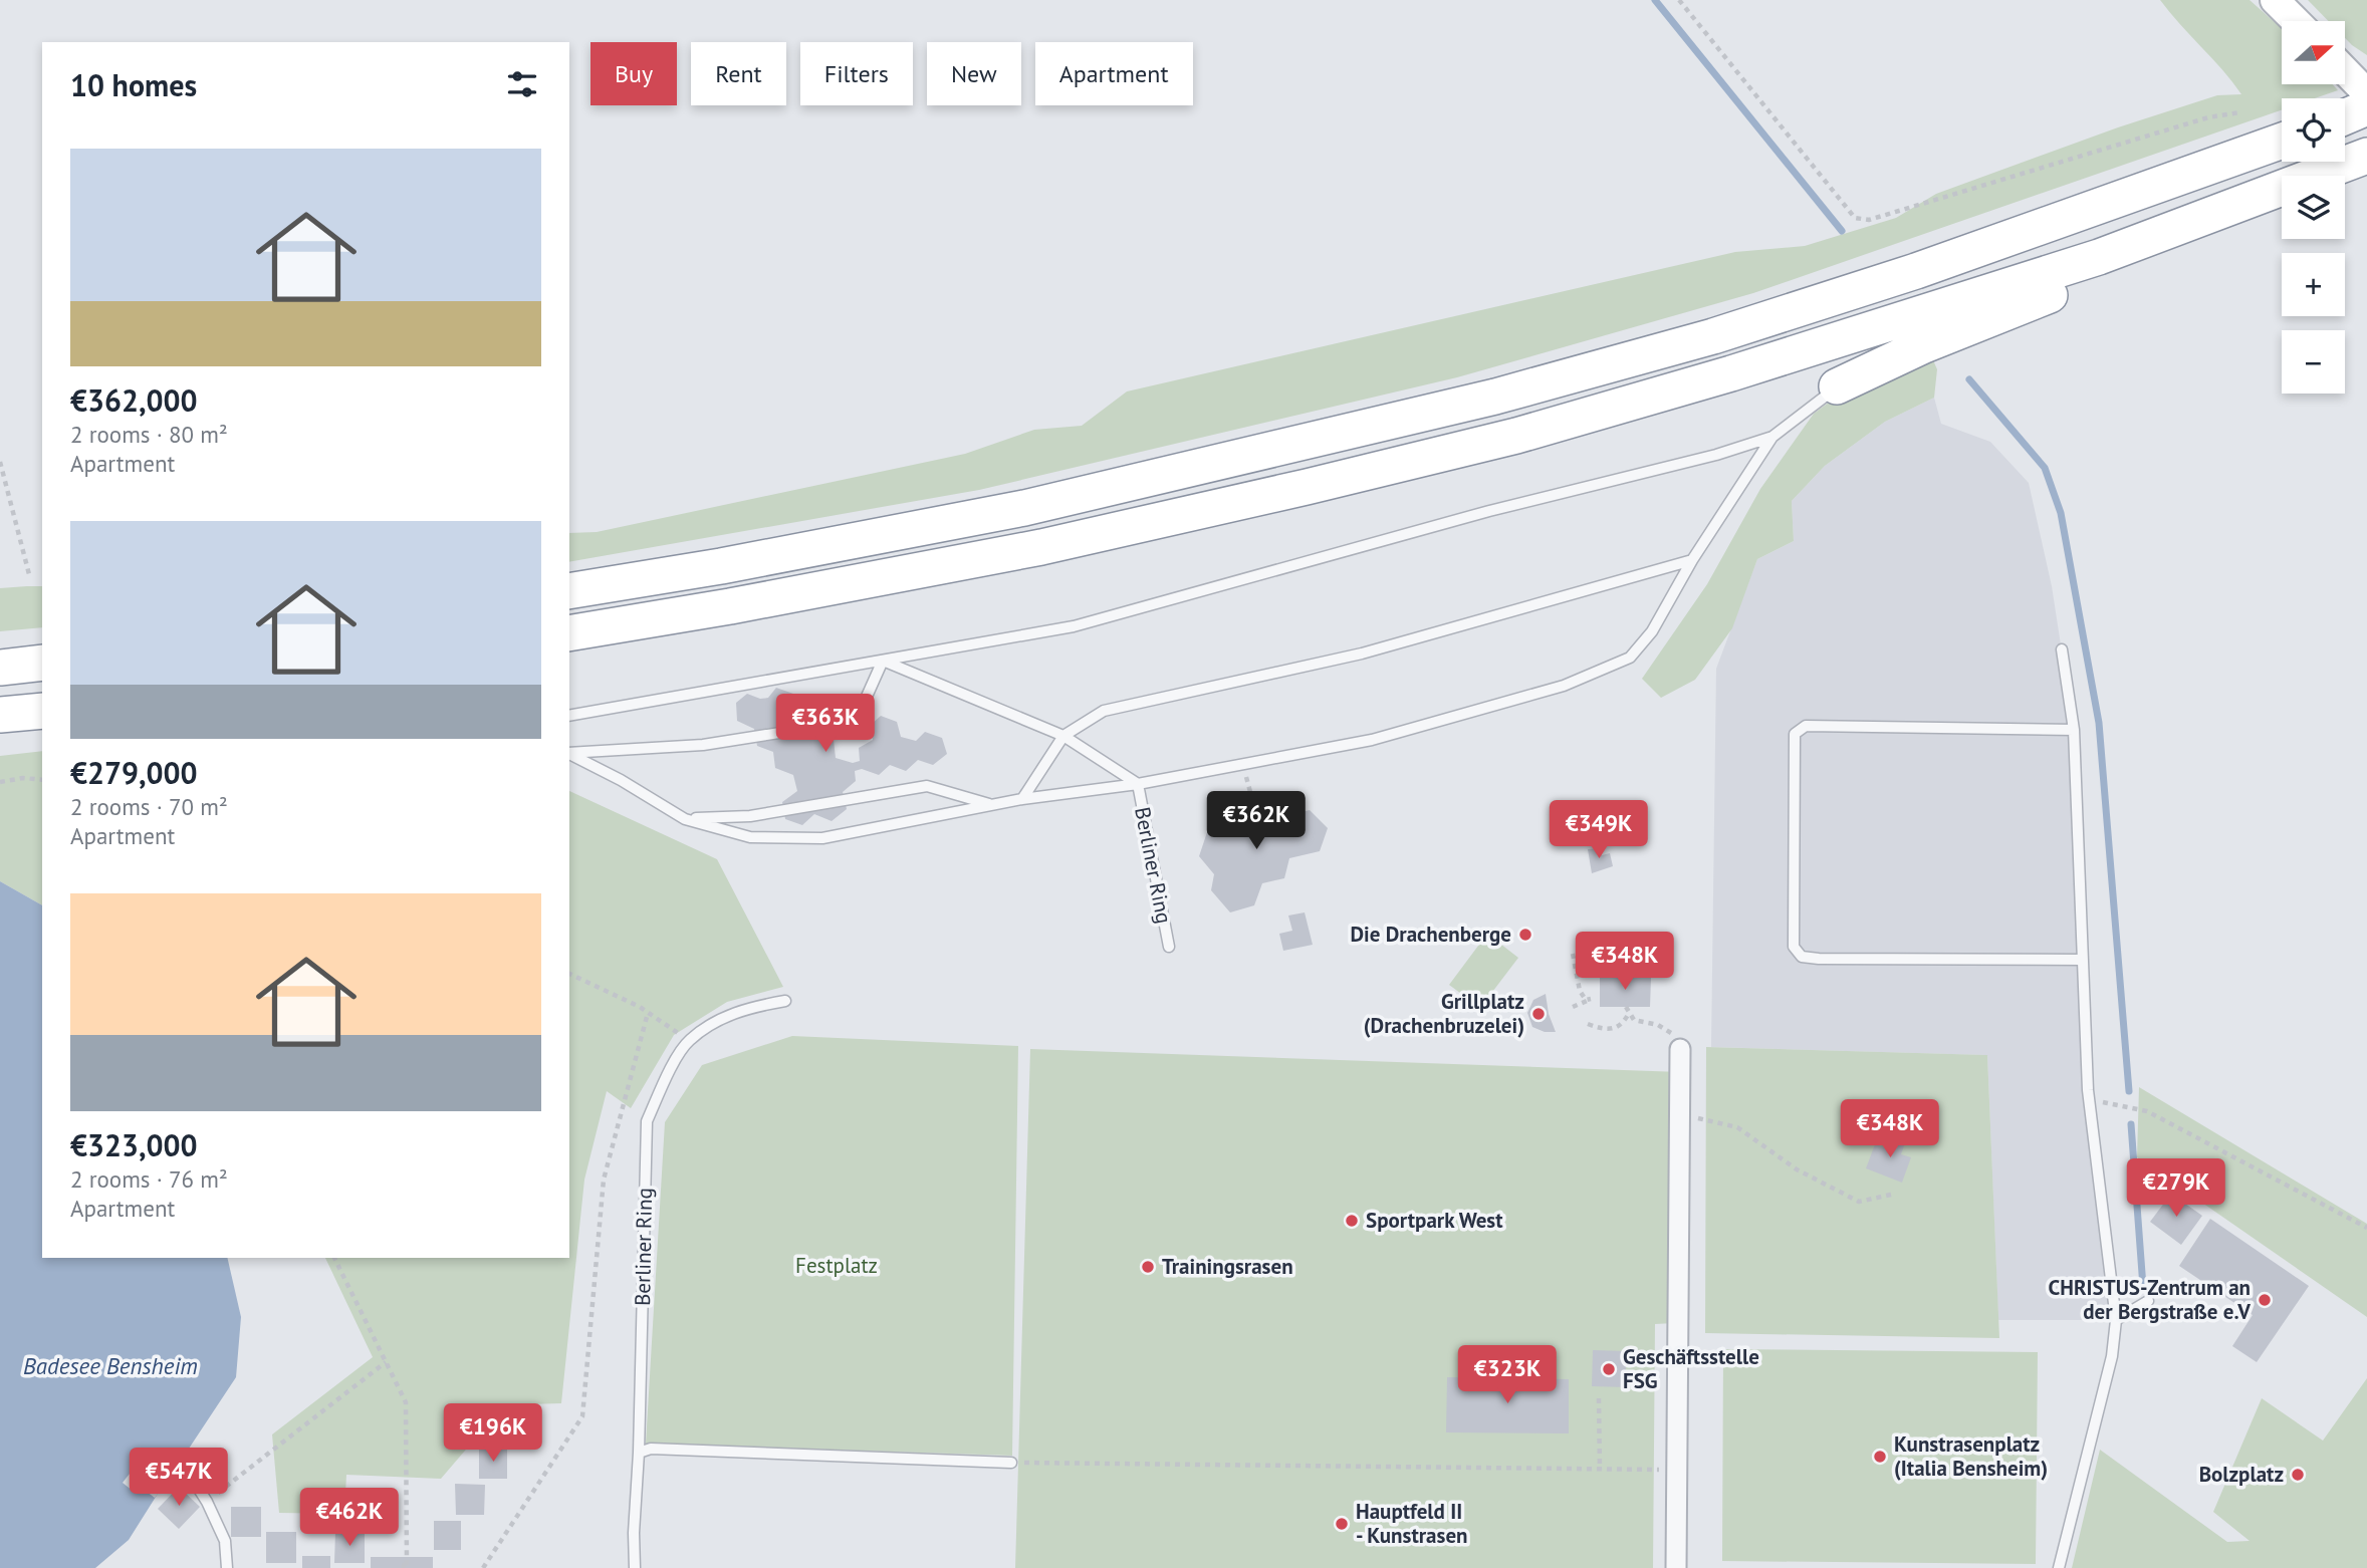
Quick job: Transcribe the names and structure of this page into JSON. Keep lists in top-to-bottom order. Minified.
{"streets":{"lane":["Berliner Ring"]},"water":["Badesee Bensheim"],"parks":["Festplatz"],"places":["Die Drachenberge","Grillplatz (Drachenbruzelei)","Sportpark West","Trainingsrasen","CHRISTUS-Zentrum an der Bergstraße e.V","Geschäftsstelle FSG","Kunstrasenplatz (Italia Bensheim)","Bolzplatz","Hauptfeld II - Kunstrasen"],"north":"right","page":{"map_buttons":["+","−"],"chip":["Buy","Rent","Filters","New","Apartment"],"heading":"10 homes","list":[{"name":"€362,000","note":"2 rooms · 80 m² · Apartment"},{"name":"€279,000","note":"2 rooms · 70 m² · Apartment"},{"name":"€323,000","note":"2 rooms · 76 m² · Apartment"}],"price":["€363K","€362K","€349K","€348K","€348K","€279K","€323K","€196K","€547K","€462K"]}}
